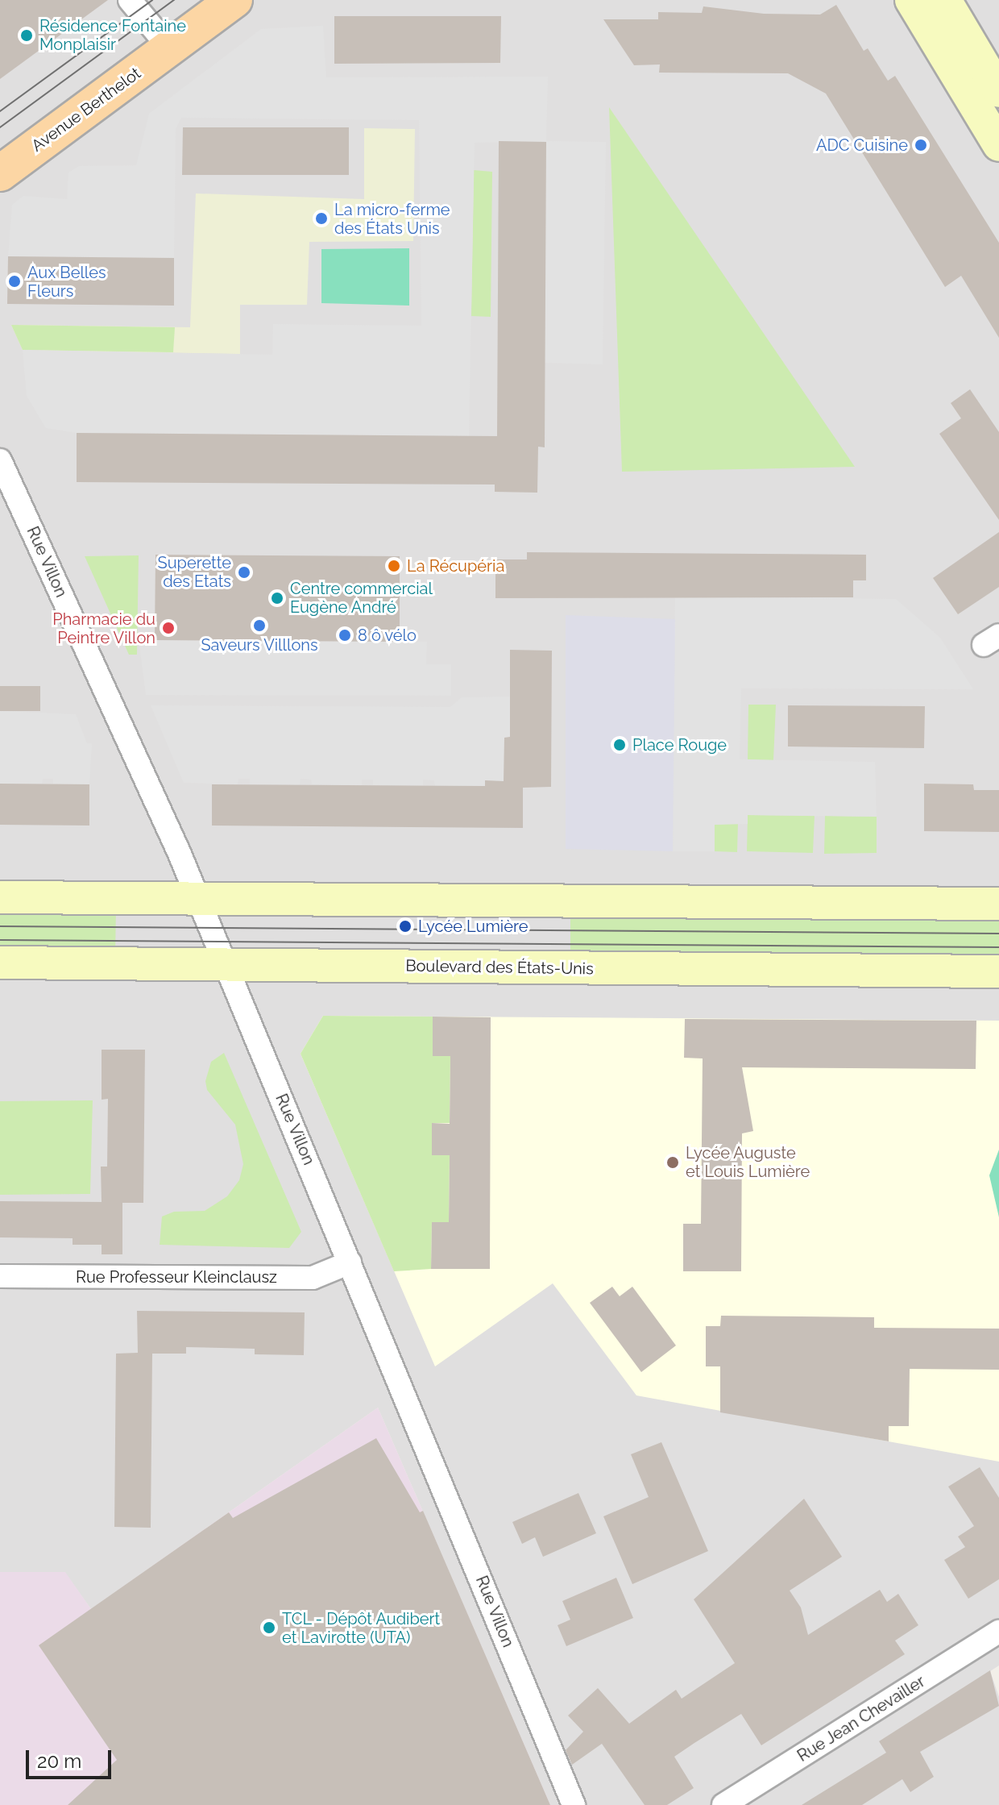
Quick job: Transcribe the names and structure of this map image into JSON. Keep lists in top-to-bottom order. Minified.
{"streets":{"main road":["Avenue Berthelot","Boulevard des États-Unis"],"street":["Rue Villon","Rue Professeur Kleinclausz","Rue Jean Chevailler"]},"crossings":[["Rue Villon","Boulevard des États-Unis"],["Rue Villon","Rue Professeur Kleinclausz"]],"places":["Résidence Fontaine Monplaisir","ADC Cuisine","La micro-ferme des États Unis","Aux Belles Fleurs","La Récupéria","Superette des Etats","Centre commercial Eugène André","Saveurs Villlons","Pharmacie du Peintre Villon","8 ô vélo","Place Rouge","Lycée Lumière","Lycée Auguste et Louis Lumière","TCL - Dépôt Audibert et Lavirotte (UTA)"],"scale_bar":"20 m"}
